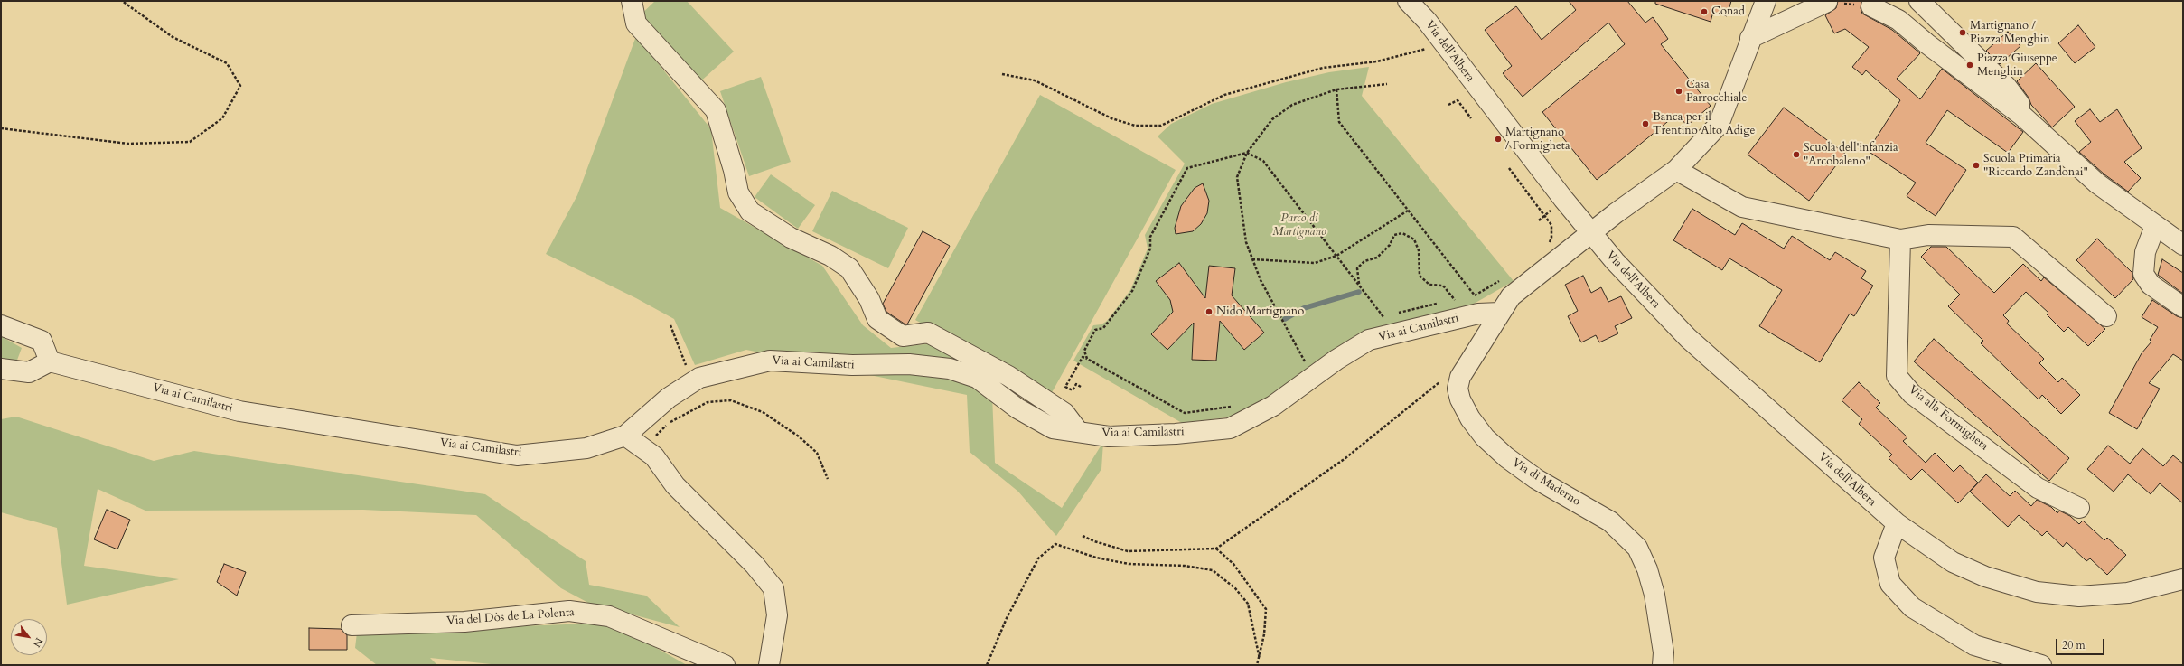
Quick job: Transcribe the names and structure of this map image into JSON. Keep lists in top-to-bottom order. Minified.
{"streets":{"street":["Via dell'Albera","Via ai Camilastri","Via alla Formigheta","Via di Maderno","Via del Dòs de La Polenta"]},"crossings":[["Via dell'Albera","Via di Maderno"],["Via ai Camilastri","Via di Maderno"]],"parks":["Parco di Martignano"],"places":["Conad","Martignano / Piazza Menghin","Piazza Giuseppe Menghin","Casa Parrocchiale","Banca per il Trentino Alto Adige","Martignano / Formigheta","Scuola dell'infanzia \"Arcobaleno\"","Scuola Primaria \"Riccardo Zandonai\"","Nido Martignano"],"scale_bar":"20 m","north":"bottom right"}
